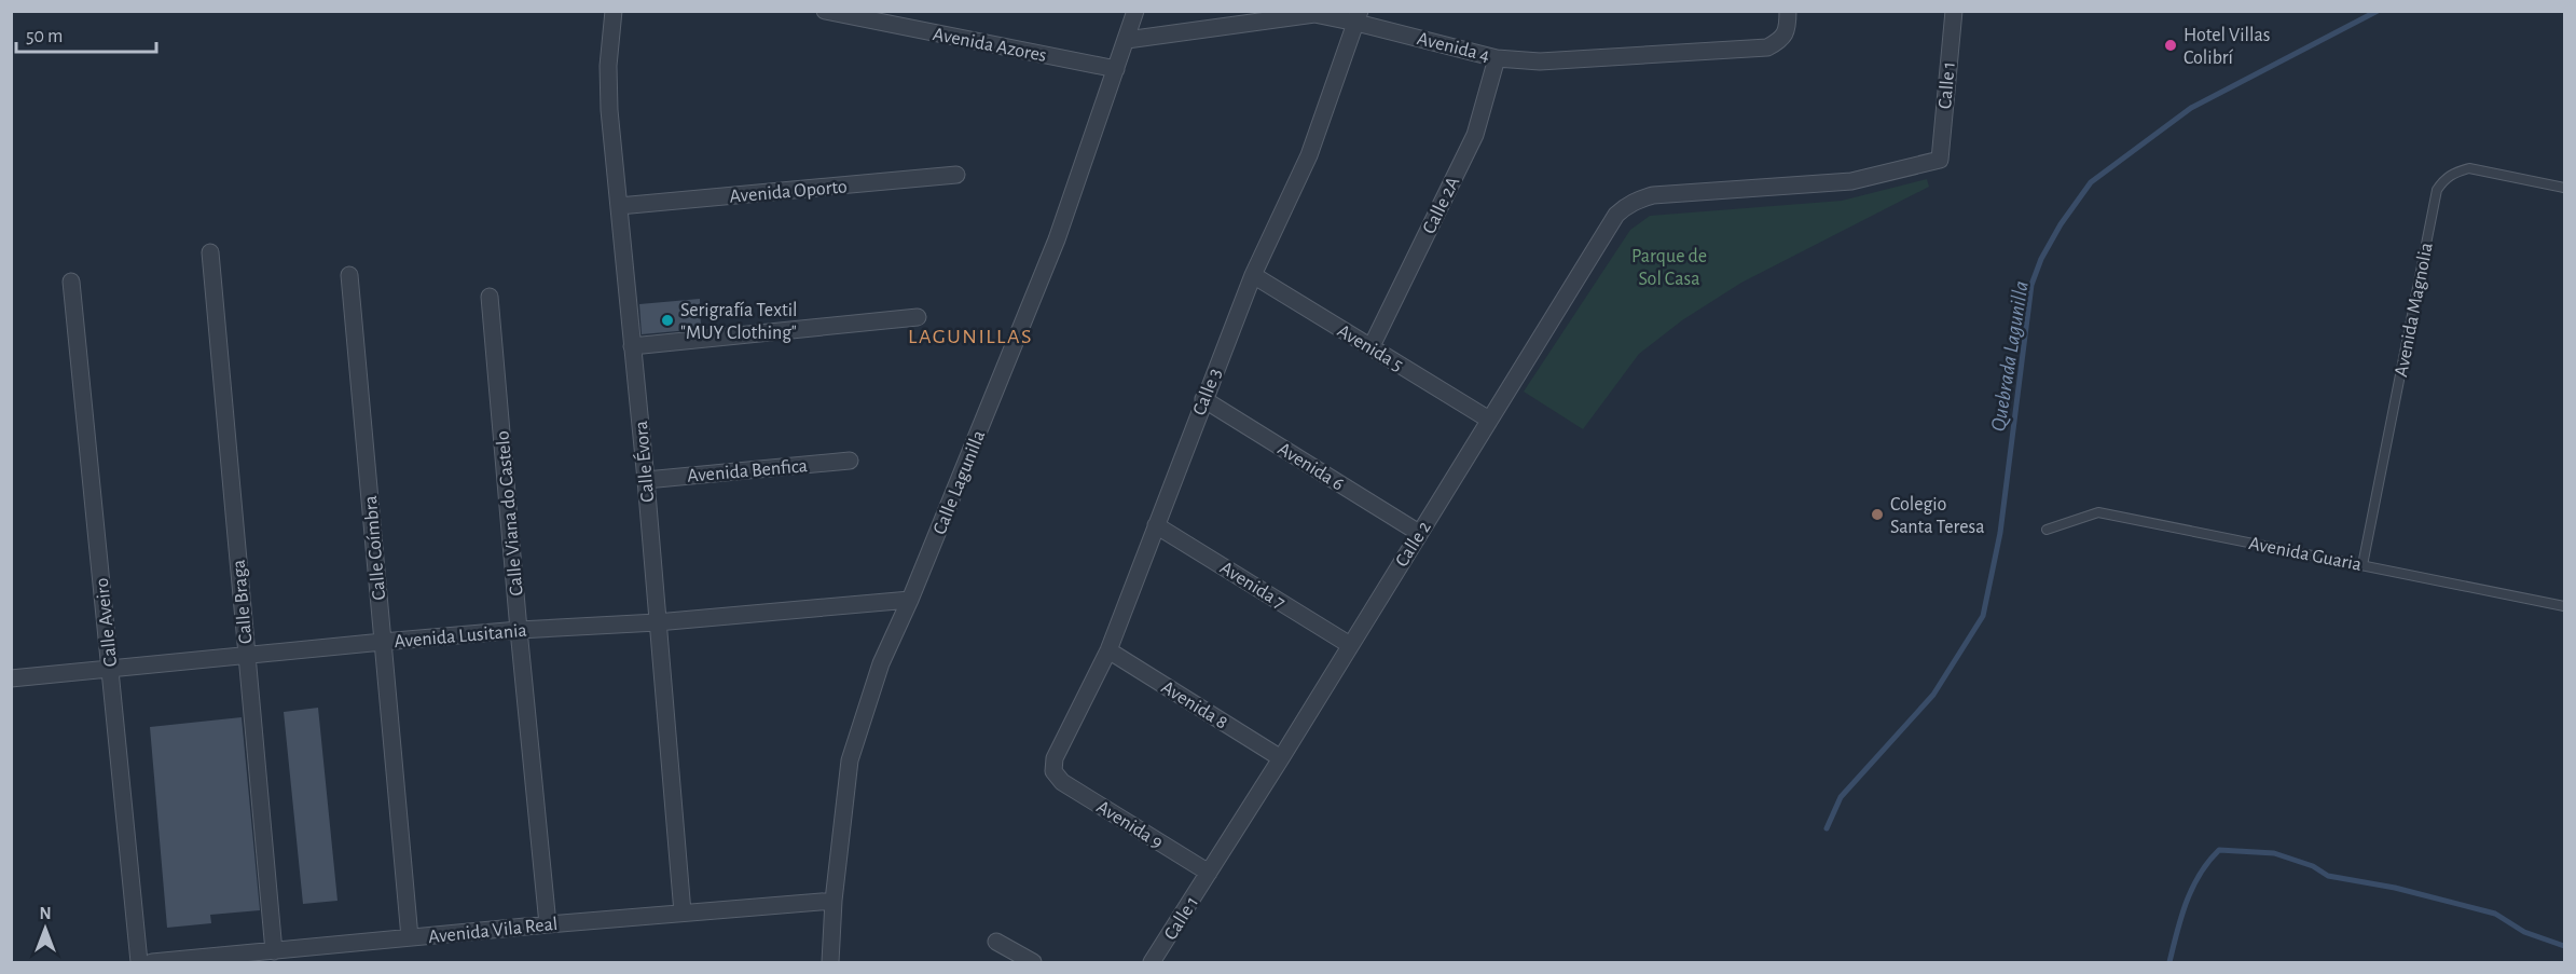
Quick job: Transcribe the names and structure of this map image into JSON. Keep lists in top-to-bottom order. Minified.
{"streets":{"street":["Avenida Azores","Avenida 4","Calle 1","Avenida Oporto","Calle 2A","Avenida 5","Calle 3","Calle Évora","Avenida 6","Avenida Benfica","Calle Lagunilla","Calle Viana do Castelo","Calle 2","Calle Coímbra","Avenida 7","Calle Braga","Calle Aveiro","Avenida Lusitania","Avenida 8","Avenida 9","Avenida Vila Real"],"lane":["Avenida Magnolia","Avenida Guaria"]},"crossings":[["Avenida Azores","Calle Lagunilla"],["Avenida 4","Calle 2A"],["Avenida 4","Calle 3"],["Avenida 4","Calle Lagunilla"],["Calle 1","Calle 2"],["Calle 1","Avenida 9"],["Avenida Oporto","Calle Évora"],["Calle 2A","Avenida 5"],["Avenida Magnolia","Avenida Guaria"],["Avenida 5","Calle 3"],["Avenida 5","Calle 2"],["Calle 3","Avenida 6"],["Calle 3","Avenida 7"],["Calle 3","Avenida 8"],["Calle 3","Avenida 9"],["Calle Évora","Avenida Benfica"],["Calle Évora","Avenida Lusitania"],["Calle Évora","Avenida Vila Real"],["Avenida 6","Calle 2"],["Calle Lagunilla","Avenida Lusitania"],["Calle Lagunilla","Avenida Vila Real"],["Calle Viana do Castelo","Avenida Lusitania"],["Calle Viana do Castelo","Avenida Vila Real"],["Calle 2","Avenida 7"],["Calle 2","Avenida 8"],["Calle 2","Avenida 9"],["Calle Coímbra","Avenida Lusitania"],["Calle Coímbra","Avenida Vila Real"],["Calle Braga","Avenida Lusitania"],["Calle Braga","Avenida Vila Real"],["Calle Aveiro","Avenida Lusitania"]],"districts":["LAGUNILLAS"],"water":["Quebrada Lagunilla"],"parks":["Parque de Sol Casa"],"places":["Hotel Villas Colibrí","Serigrafía Textil \"MUY Clothing\"","Colegio Santa Teresa"],"scale_bar":"50 m","north":"top"}
